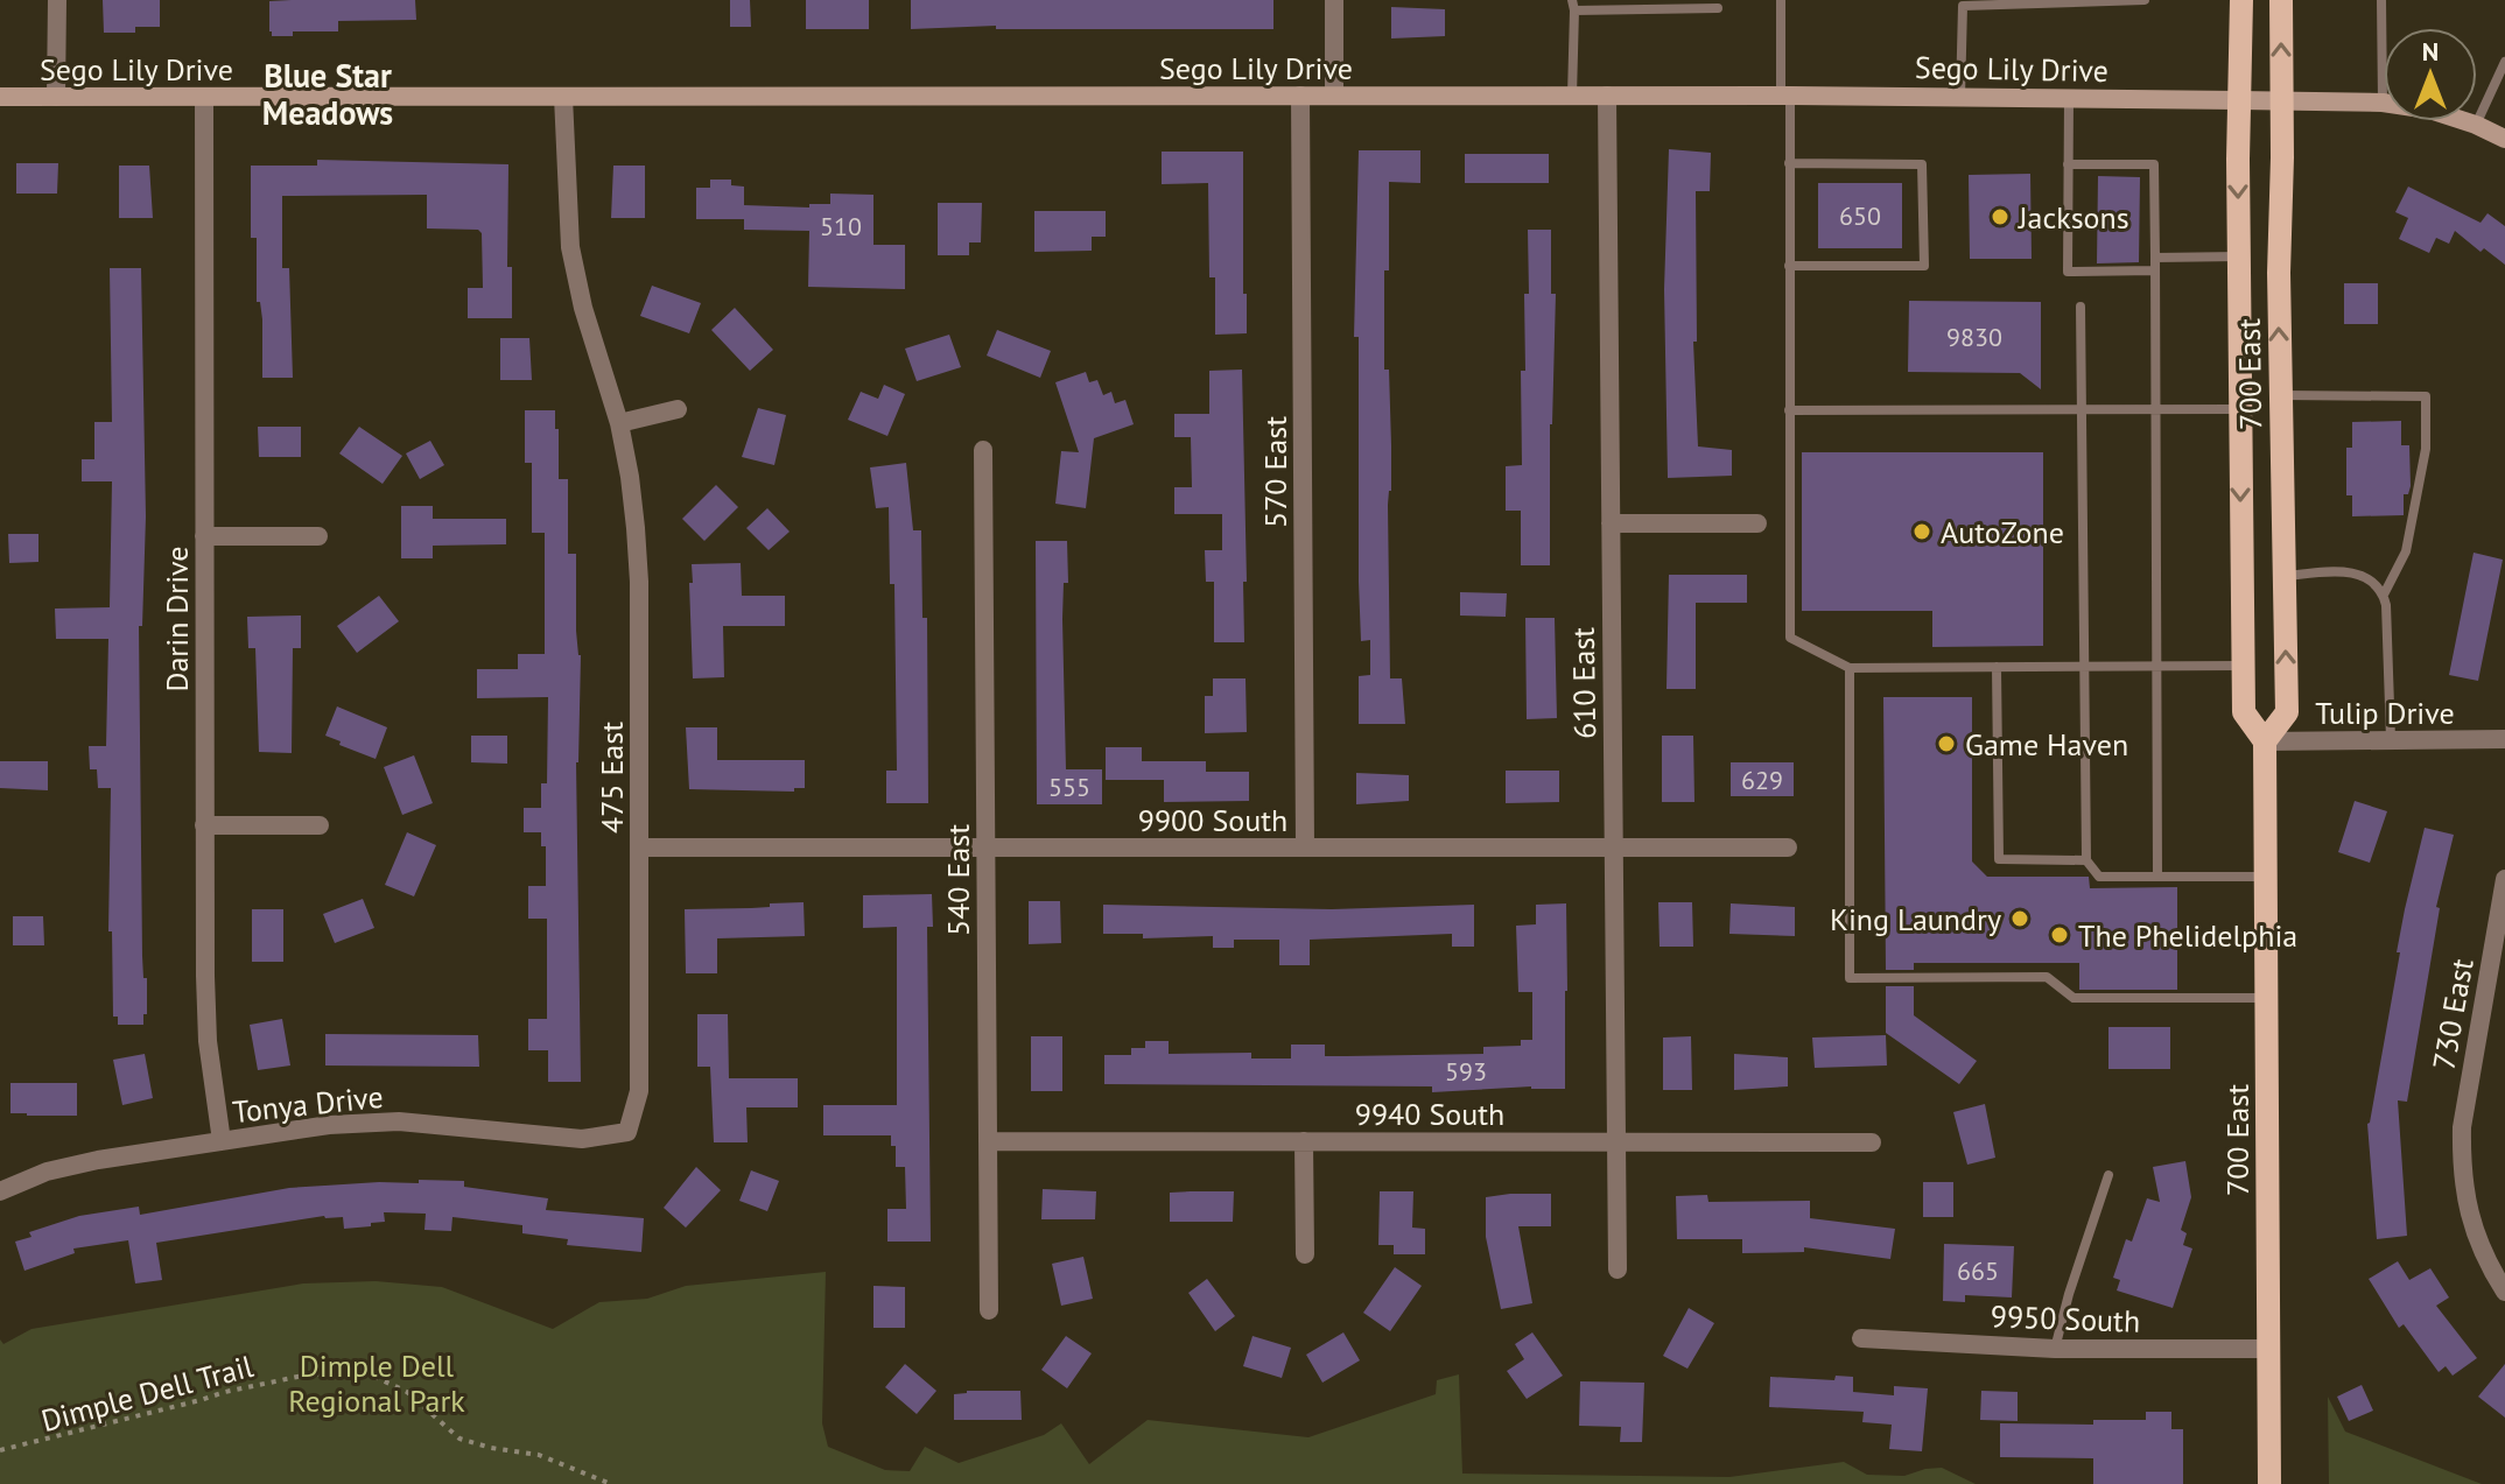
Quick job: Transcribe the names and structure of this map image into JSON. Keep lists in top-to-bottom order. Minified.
{"streets":{"main road":["Sego Lily Drive","700 East"],"street":["570 East","Darin Drive","610 East","Tulip Drive","475 East","9900 South","540 East","730 East","Tonya Drive","9940 South","9950 South"],"path":["Dimple Dell Trail"]},"crossings":[["Sego Lily Drive","700 East"],["Sego Lily Drive","570 East"],["Sego Lily Drive","Darin Drive"],["Sego Lily Drive","610 East"],["Sego Lily Drive","475 East"],["700 East","Tulip Drive"],["700 East","9950 South"],["570 East","9900 South"],["Darin Drive","Tonya Drive"],["610 East","9900 South"],["610 East","9940 South"],["475 East","9900 South"],["475 East","Tonya Drive"],["9900 South","540 East"],["540 East","9940 South"]],"districts":["Blue Star Meadows"],"parks":["Dimple Dell Regional Park"],"places":["Jacksons","AutoZone","Game Haven","King Laundry","The Phelidelphia"],"house_numbers":["650","510","9830","629","555","593","665"],"north":"top"}
